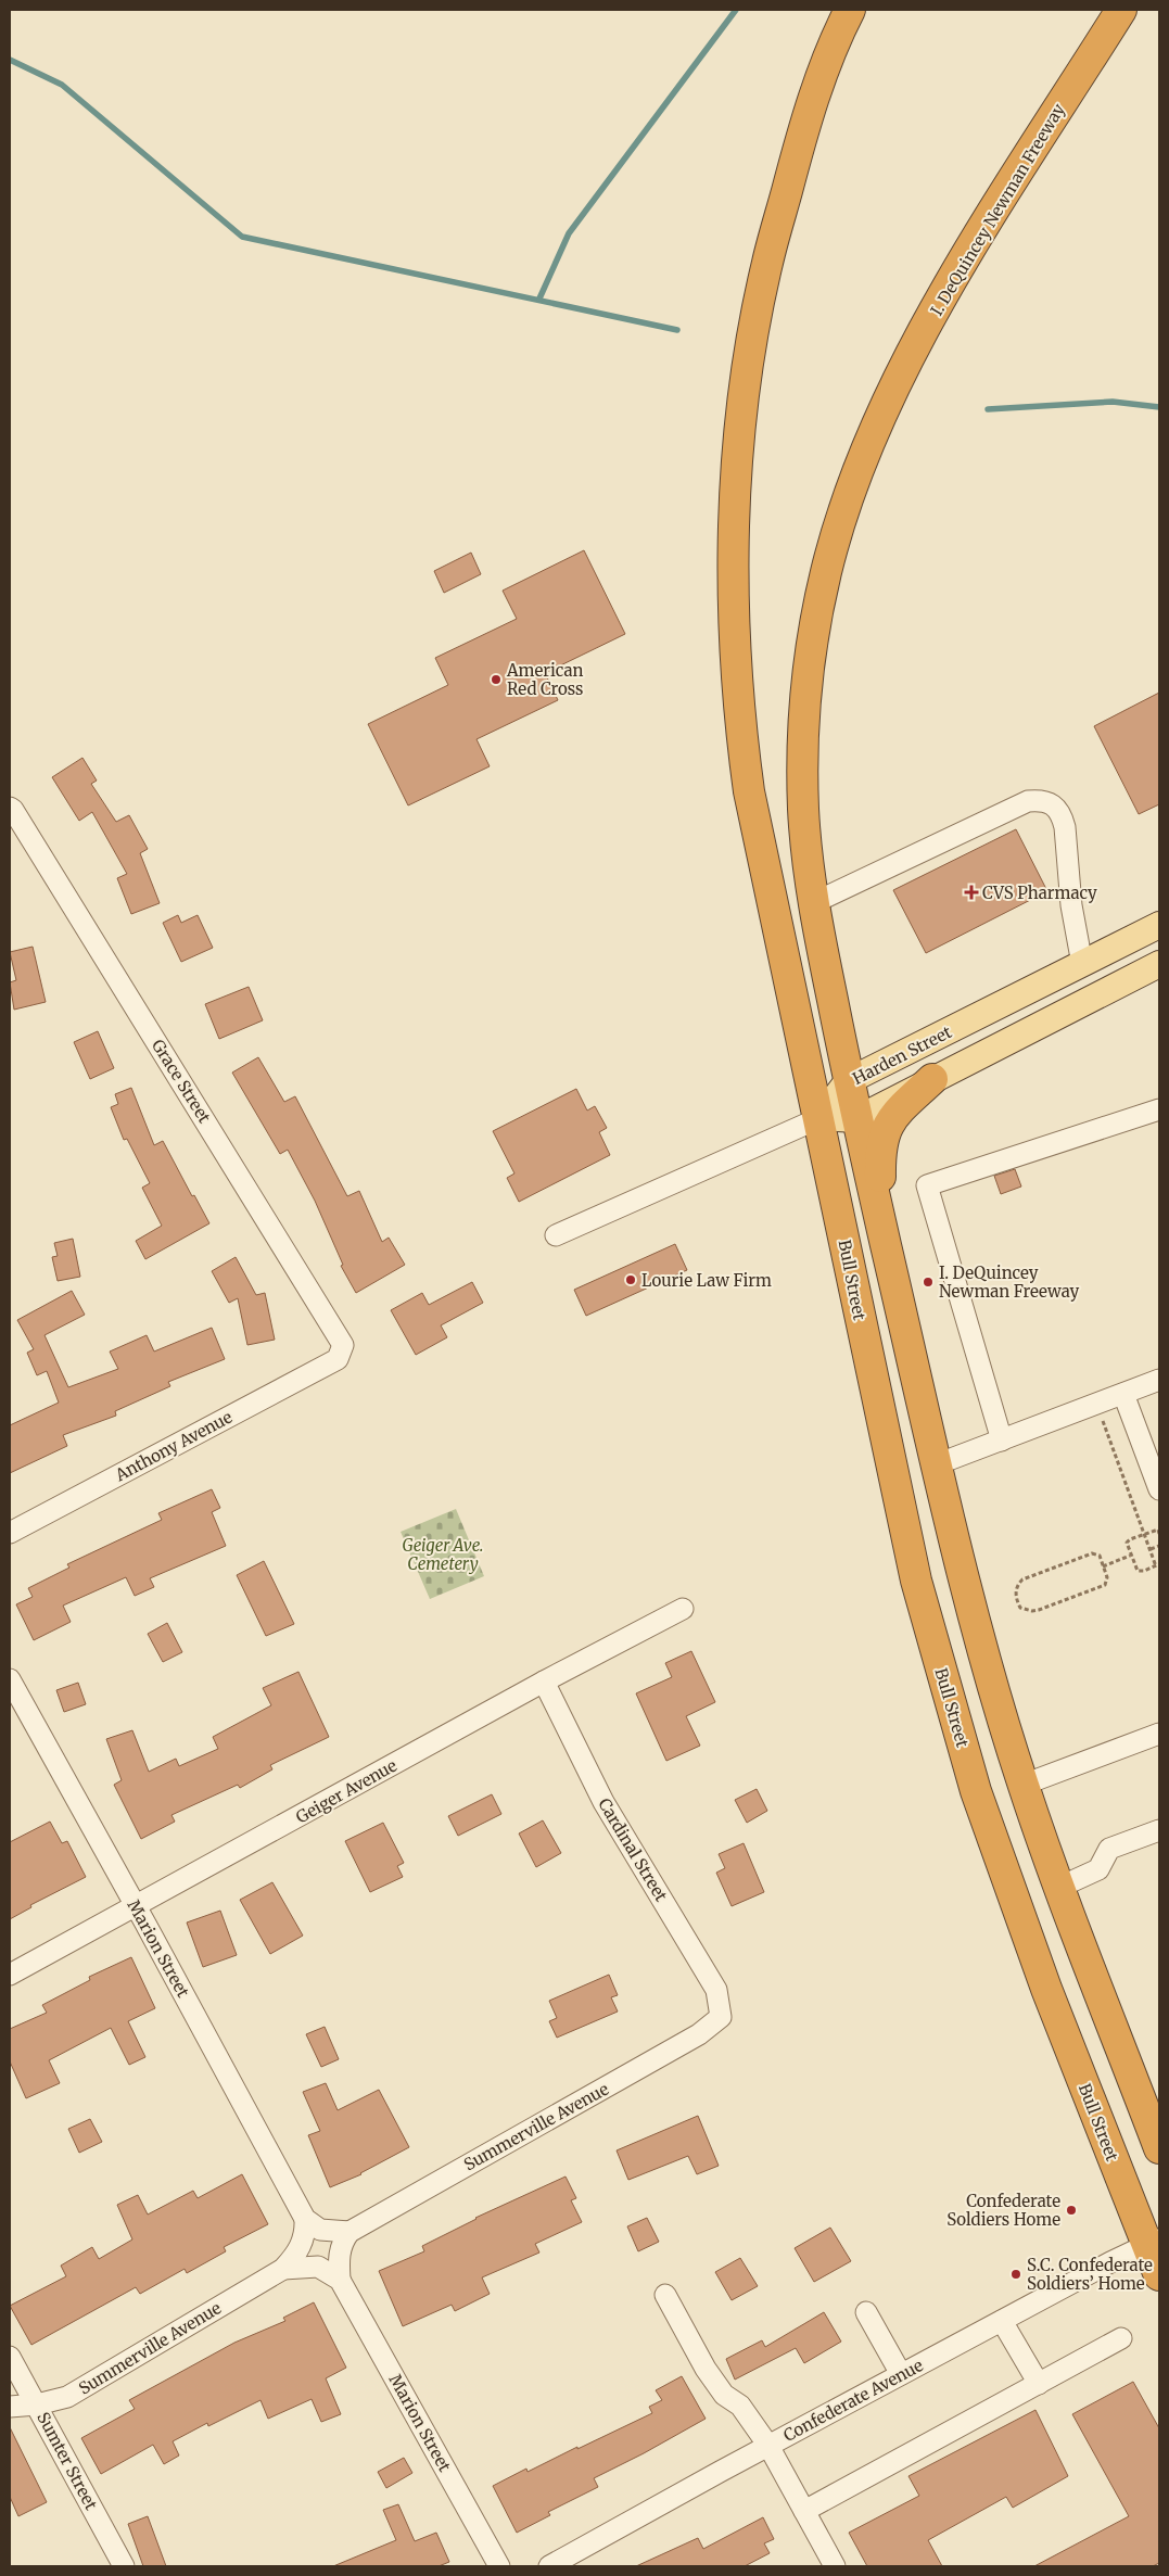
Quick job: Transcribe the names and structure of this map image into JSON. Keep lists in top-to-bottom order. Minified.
{"streets":{"highway":["I. DeQuincey Newman Freeway","Bull Street"],"main road":["Harden Street"],"street":["Grace Street","Anthony Avenue","Geiger Avenue","Cardinal Street","Marion Street","Summerville Avenue","Confederate Avenue","Sumter Street"]},"crossings":[["I. DeQuincey Newman Freeway","Harden Street"],["Harden Street","Bull Street"],["Grace Street","Anthony Avenue"],["Bull Street","Confederate Avenue"],["Geiger Avenue","Cardinal Street"],["Geiger Avenue","Marion Street"],["Cardinal Street","Summerville Avenue"],["Summerville Avenue","Sumter Street"]],"parks":["Geiger Ave. Cemetery"],"places":{"other":["American Red Cross","Lourie Law Firm","I. DeQuincey Newman Freeway","Confederate Soldiers Home","S.C. Confederate Soldiers’ Home"],"health":["CVS Pharmacy"]}}
